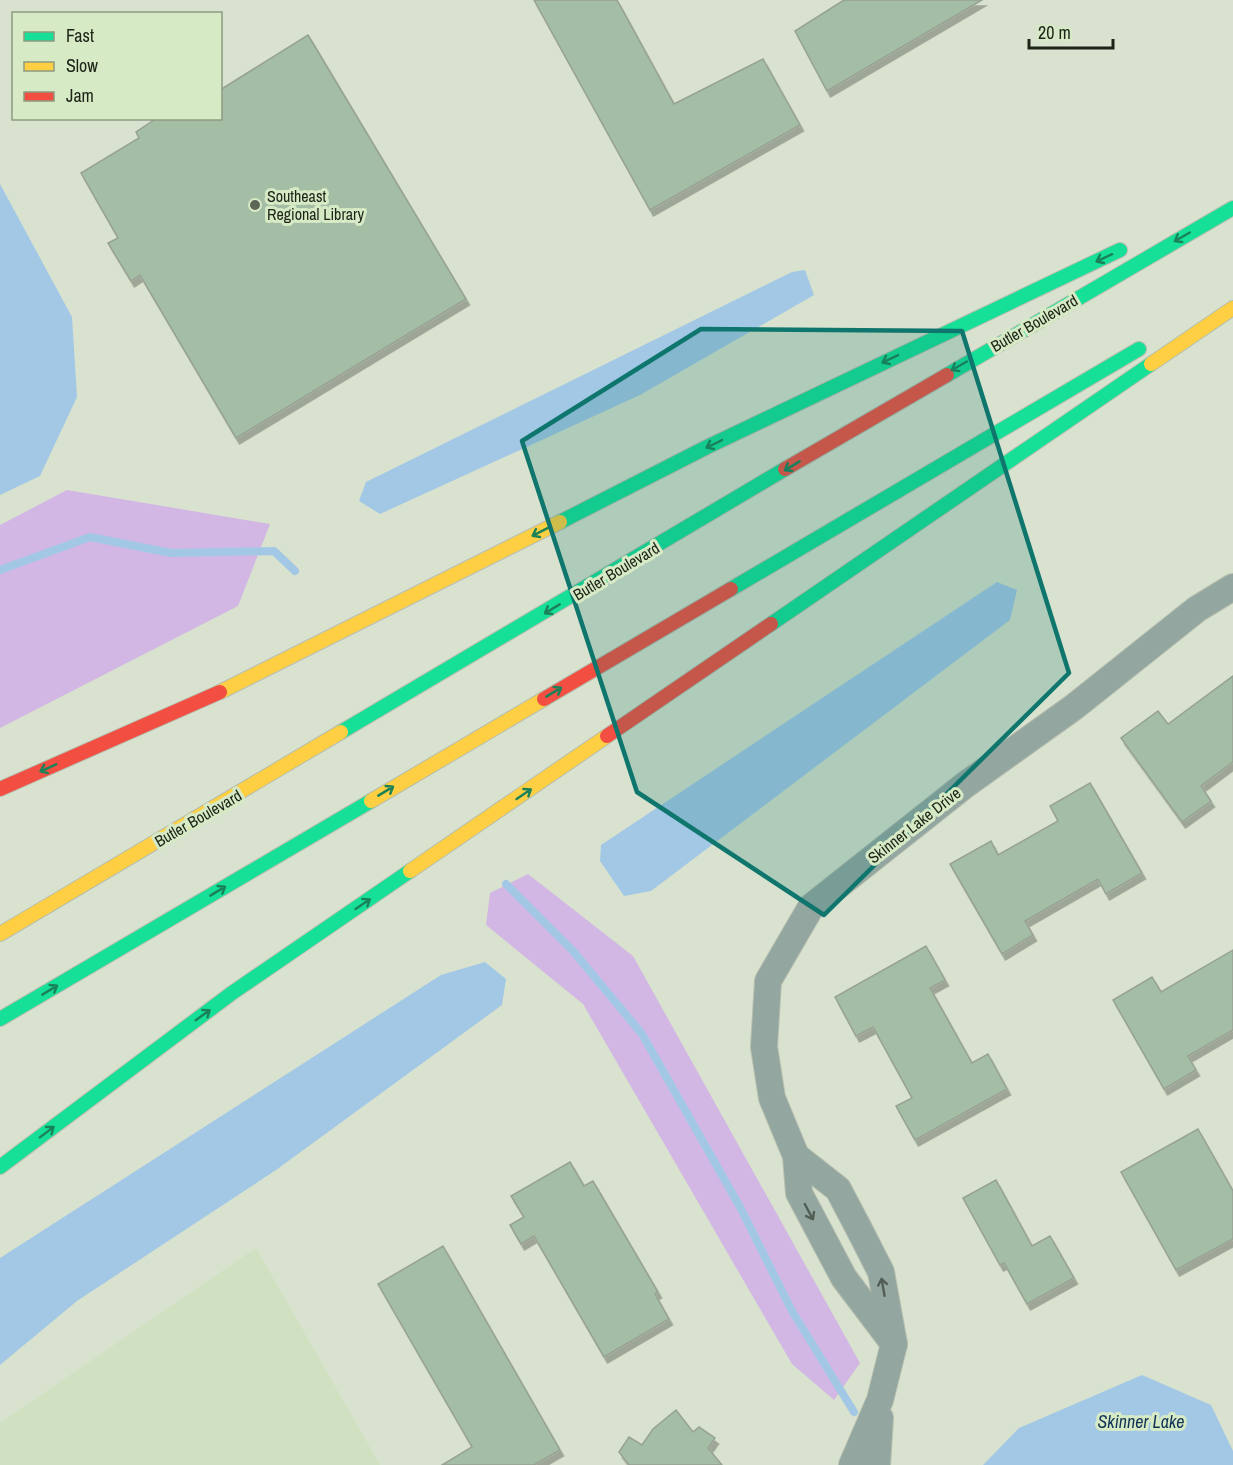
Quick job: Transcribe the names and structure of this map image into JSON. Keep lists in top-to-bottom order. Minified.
{"streets":{"highway":["Butler Boulevard"],"street":["Skinner Lake Drive"]},"water":["Skinner Lake"],"places":["Southeast Regional Library"],"legend":["Fast","Slow","Jam"],"scale_bar":"20 m"}
